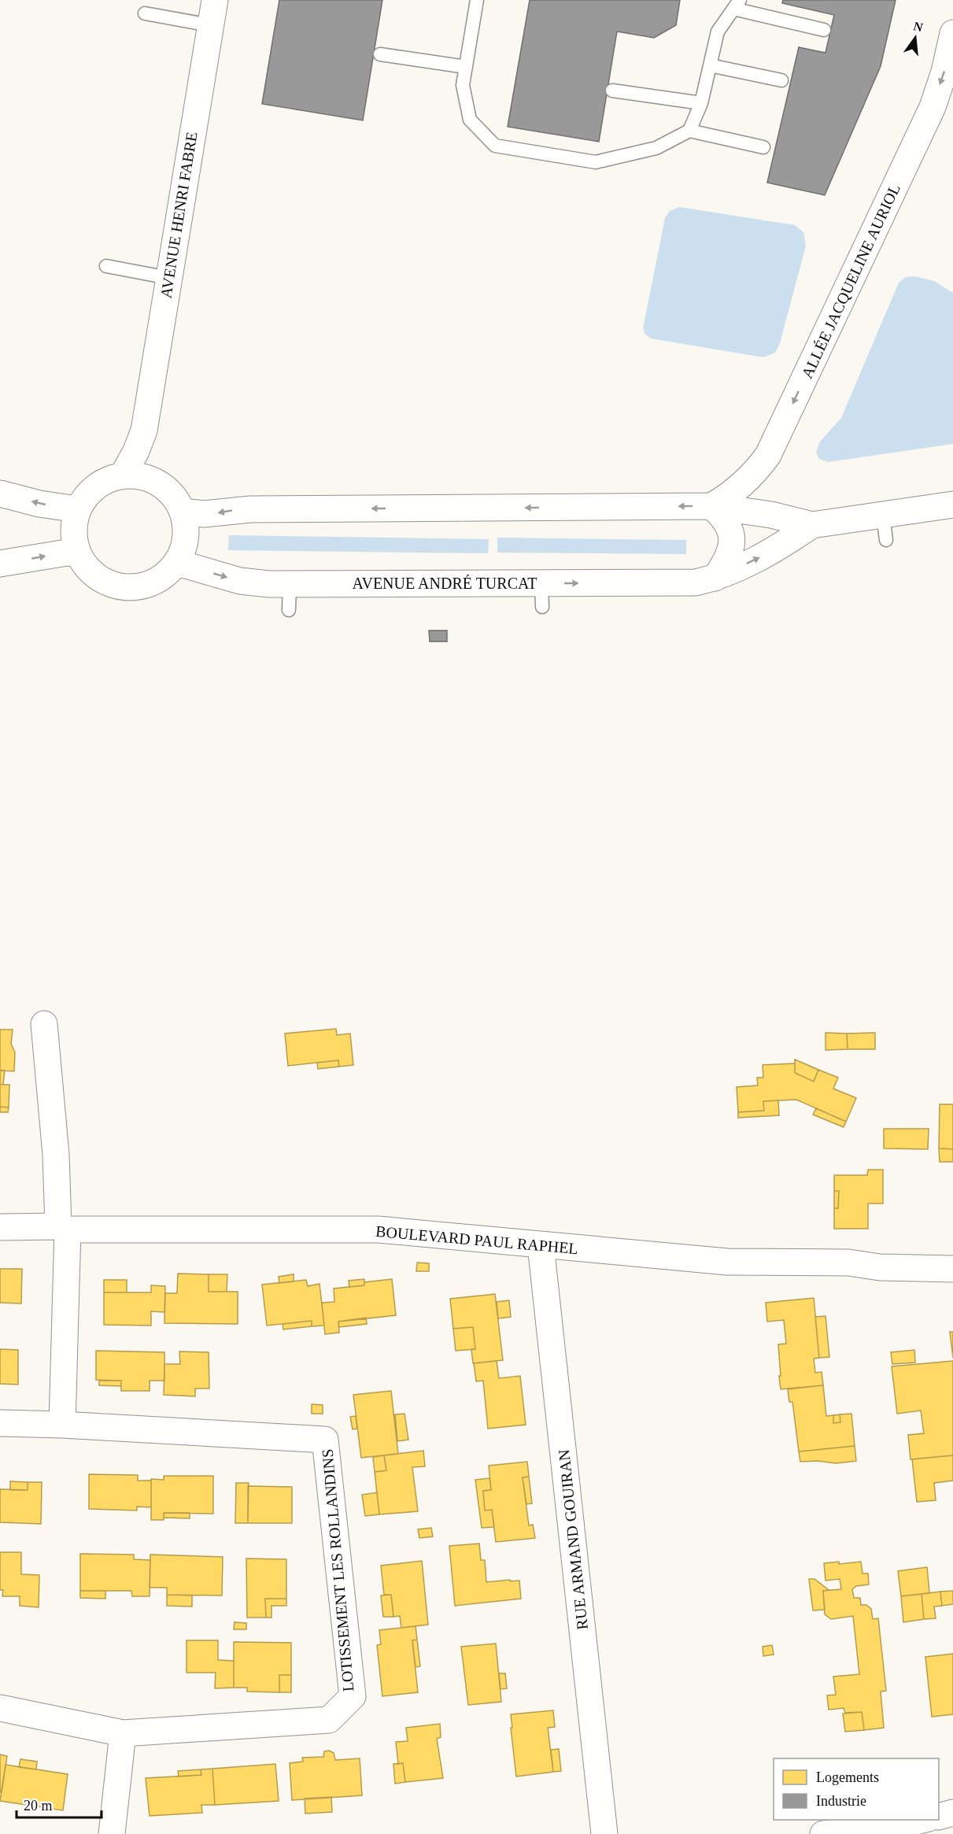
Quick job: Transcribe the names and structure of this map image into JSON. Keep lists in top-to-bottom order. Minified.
{"streets":{"street":["AVENUE HENRI FABRE","ALLÉE JACQUELINE AURIOL","AVENUE ANDRÉ TURCAT","BOULEVARD PAUL RAPHEL","RUE ARMAND GOUIRAN","LOTISSEMENT LES ROLLANDINS"]},"crossings":[["AVENUE HENRI FABRE","AVENUE ANDRÉ TURCAT"],["BOULEVARD PAUL RAPHEL","RUE ARMAND GOUIRAN"]],"one_way":["ALLÉE JACQUELINE AURIOL"],"legend":["Logements","Industrie"],"scale_bar":"20 m","north":"top"}
